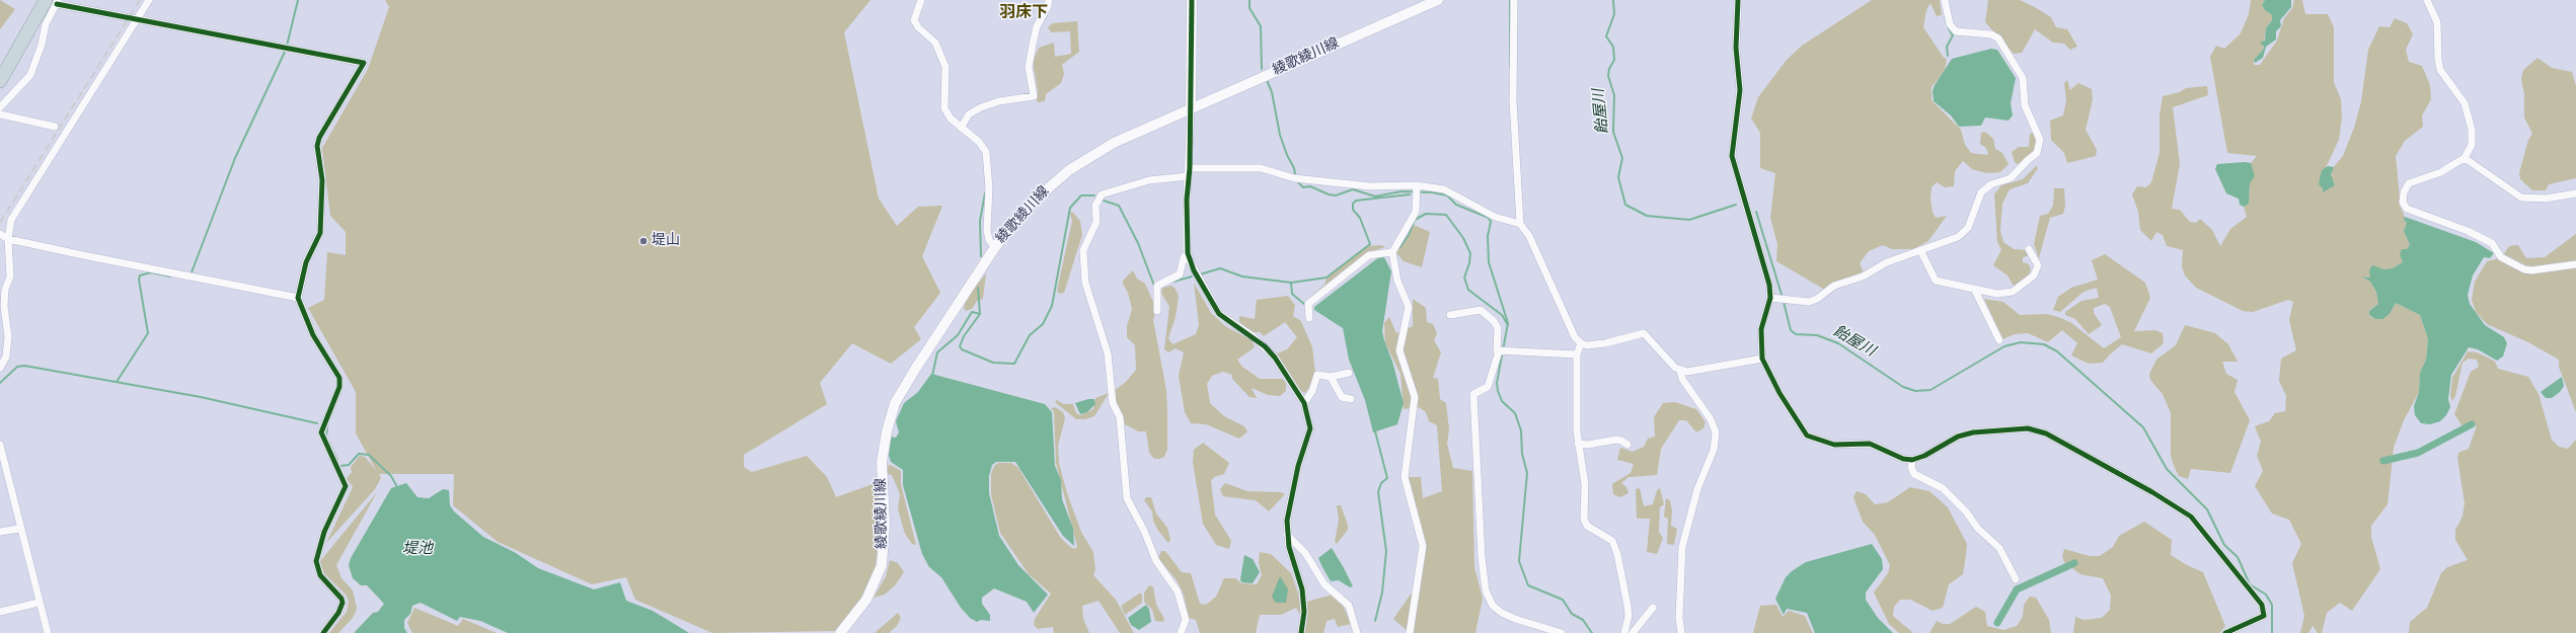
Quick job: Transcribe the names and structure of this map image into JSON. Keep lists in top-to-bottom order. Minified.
{"streets":{"main road":["綾歌綾川線"]},"districts":["羽床下"],"water":["飴屋川","堤池"],"places":["堤山"]}
